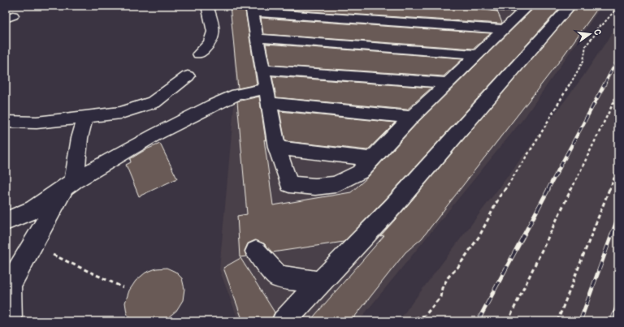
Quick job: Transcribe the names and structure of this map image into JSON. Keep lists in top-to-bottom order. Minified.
{"north":"right"}
